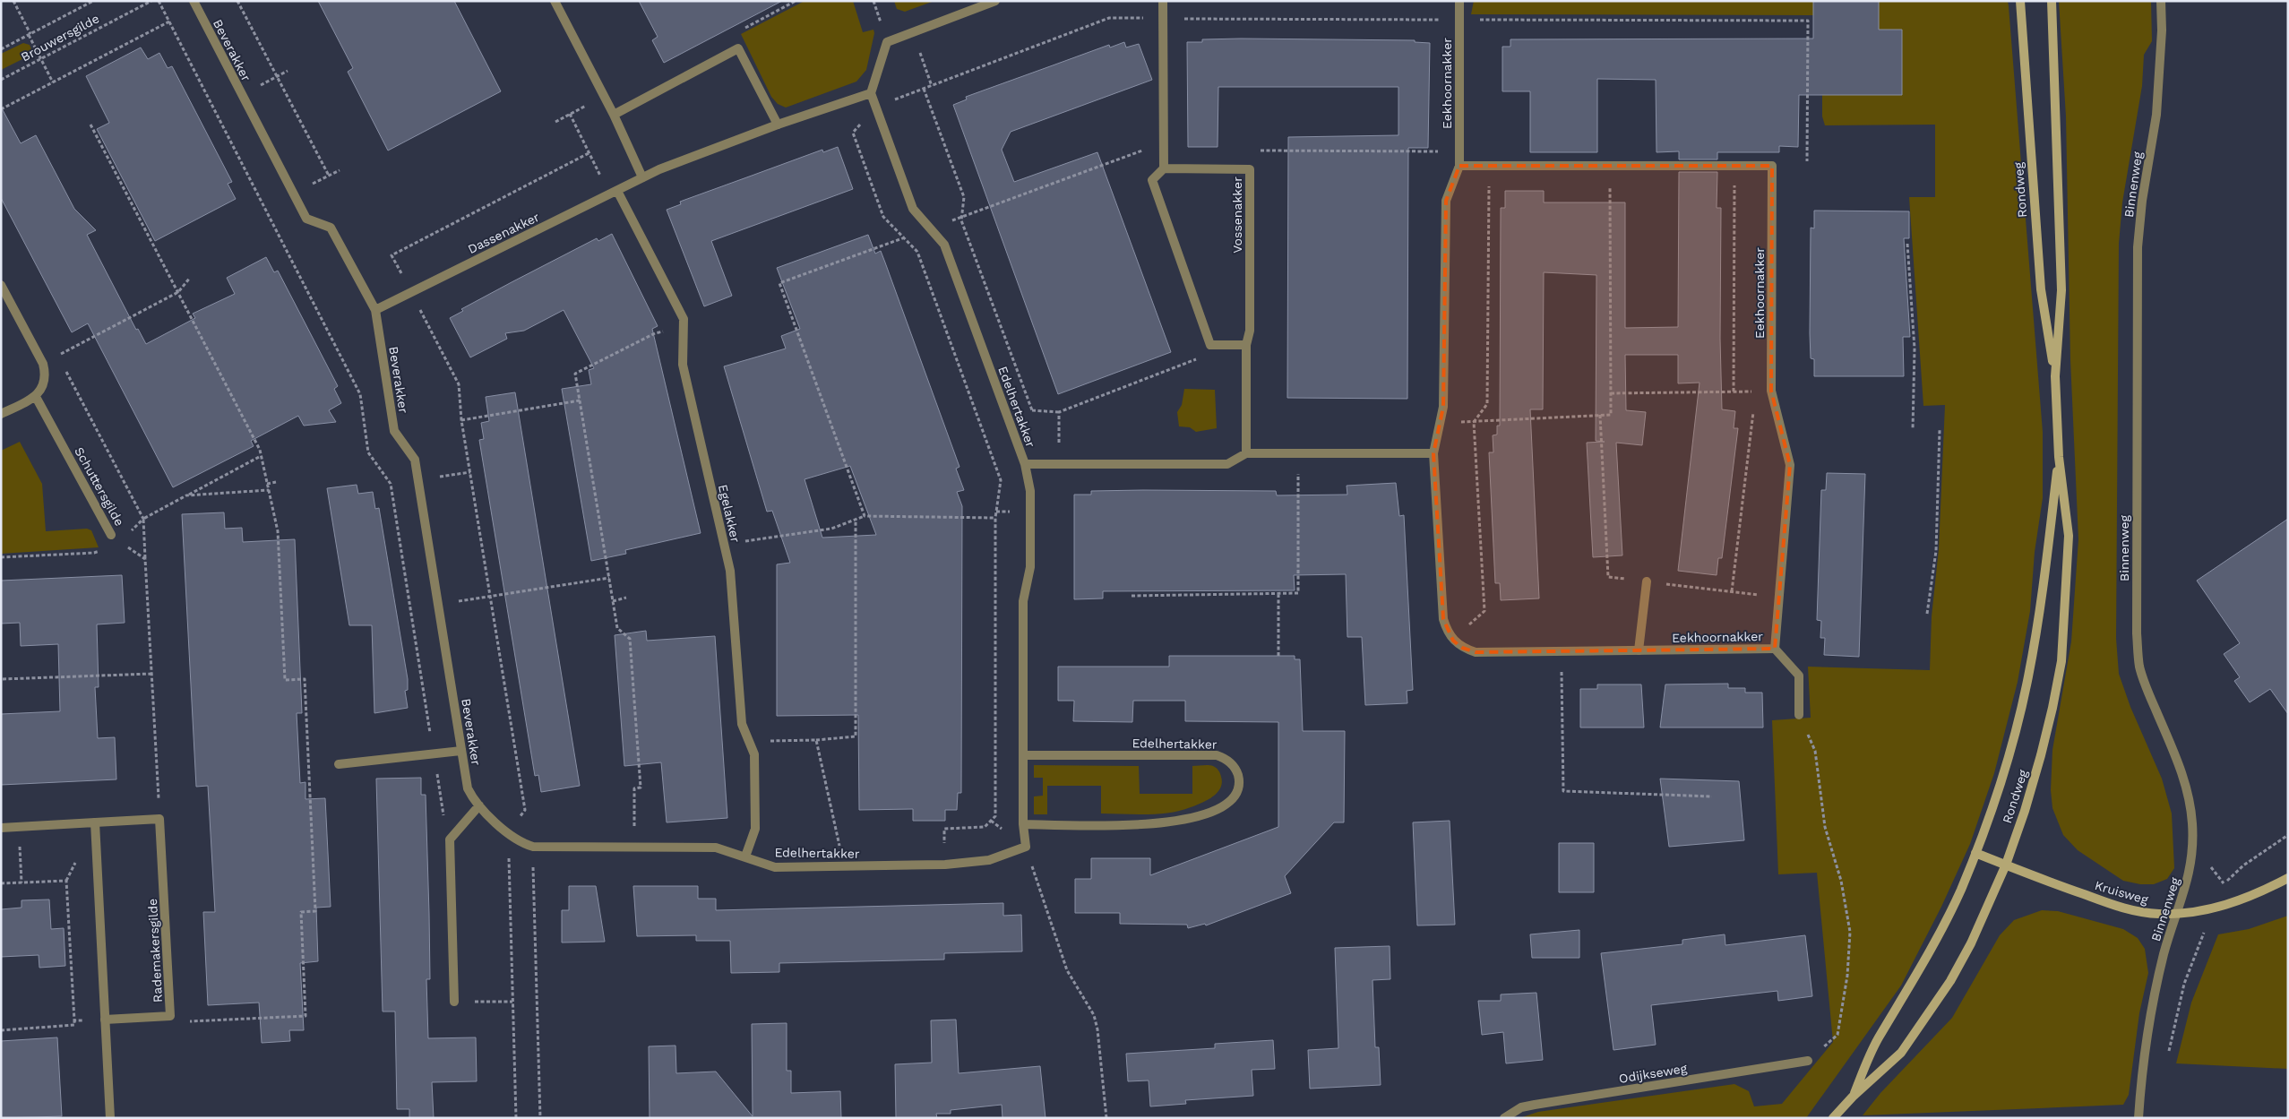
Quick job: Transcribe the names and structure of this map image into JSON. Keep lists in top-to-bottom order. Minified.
{"streets":{"main road":["Rondweg","Kruisweg"],"street":["Beverakker","Eekhoornakker","Binnenweg","Vossenakker","Dassenakker","Edelhertakker","Schuttersgilde","Egelakker","Rademakersgilde","Odijkseweg"],"path":["Brouwersgilde"]},"crossings":[["Beverakker","Dassenakker"],["Beverakker","Edelhertakker"],["Binnenweg","Kruisweg"],["Rondweg","Kruisweg"],["Dassenakker","Edelhertakker"],["Dassenakker","Egelakker"],["Edelhertakker","Egelakker"]]}
